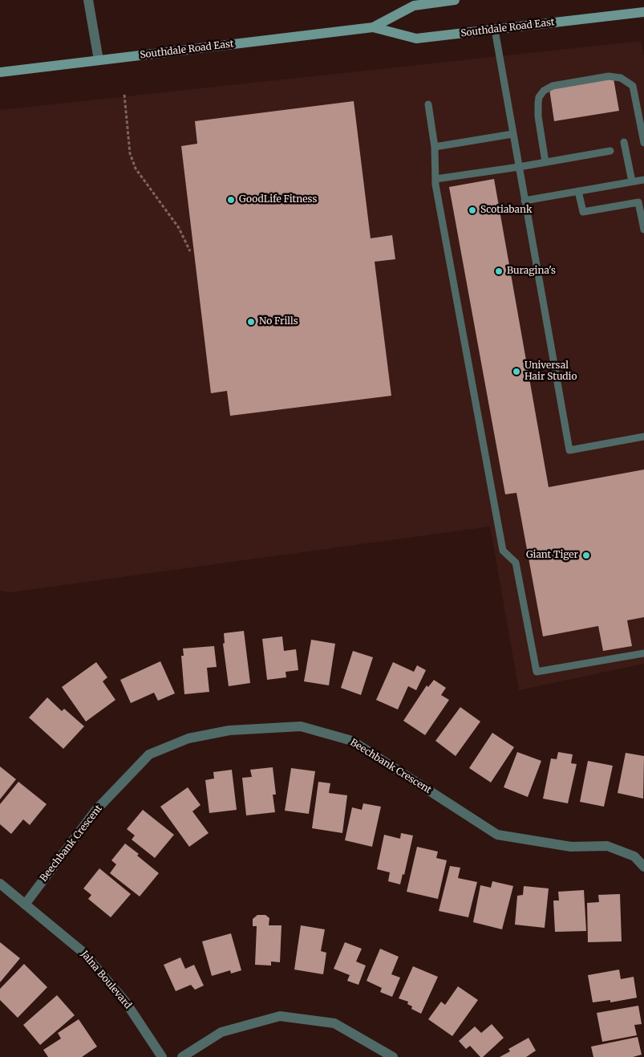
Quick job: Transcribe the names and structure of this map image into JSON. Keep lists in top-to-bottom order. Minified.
{"streets":{"main road":["Southdale Road East"],"street":["Beechbank Crescent","Jalna Boulevard"]},"crossings":[["Beechbank Crescent","Jalna Boulevard"]],"places":["GoodLife Fitness","Scotiabank","Buragina's","No Frills","Universal Hair Studio","Giant Tiger"]}
